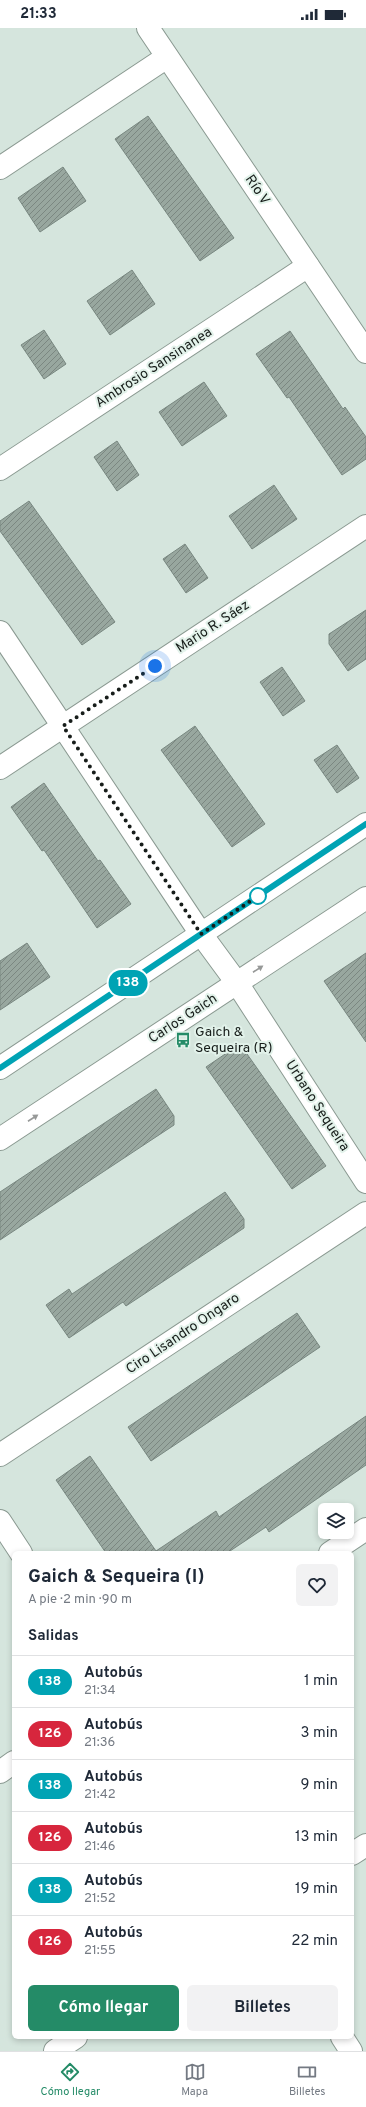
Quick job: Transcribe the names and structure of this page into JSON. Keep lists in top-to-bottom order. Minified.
{"streets":{"street":["Río V","Ambrosio Sansinanea","Mario R. Sáez","Carlos Gaich","Urbano Sequeira","Ciro Lisandro Ongaro"]},"crossings":[["Río V","Ambrosio Sansinanea"],["Mario R. Sáez","Urbano Sequeira"],["Carlos Gaich","Urbano Sequeira"]],"places":{"bus stop":["Gaich & Sequeira (R)"]},"lines":["bus line 138"],"page":{"status":"21:33","on_map":"138","heading":[["Gaich & Sequeira (I)","A pie · 2 min · 90 m"],"Salidas"],"list":[{"mark":"138","name":"Autobús","note":"21:34","value":"1 min"},{"mark":"126","name":"Autobús","note":"21:36","value":"3 min"},{"mark":"138","name":"Autobús","note":"21:42","value":"9 min"},{"mark":"126","name":"Autobús","note":"21:46","value":"13 min"},{"mark":"138","name":"Autobús","note":"21:52","value":"19 min"},{"mark":"126","name":"Autobús","note":"21:55","value":"22 min"}],"buttons":["Cómo llegar","Billetes"],"tabs":["Cómo llegar","Mapa","Billetes"]}}
